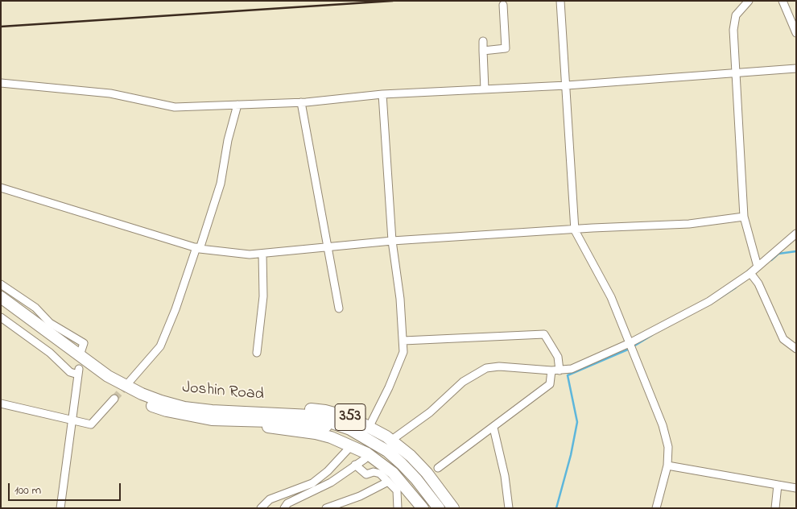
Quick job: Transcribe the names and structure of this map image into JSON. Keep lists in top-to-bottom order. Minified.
{"streets":{"highway":["Joshin Road","353"]},"crossings":[["Joshin Road","353"]],"scale_bar":"100 m"}
